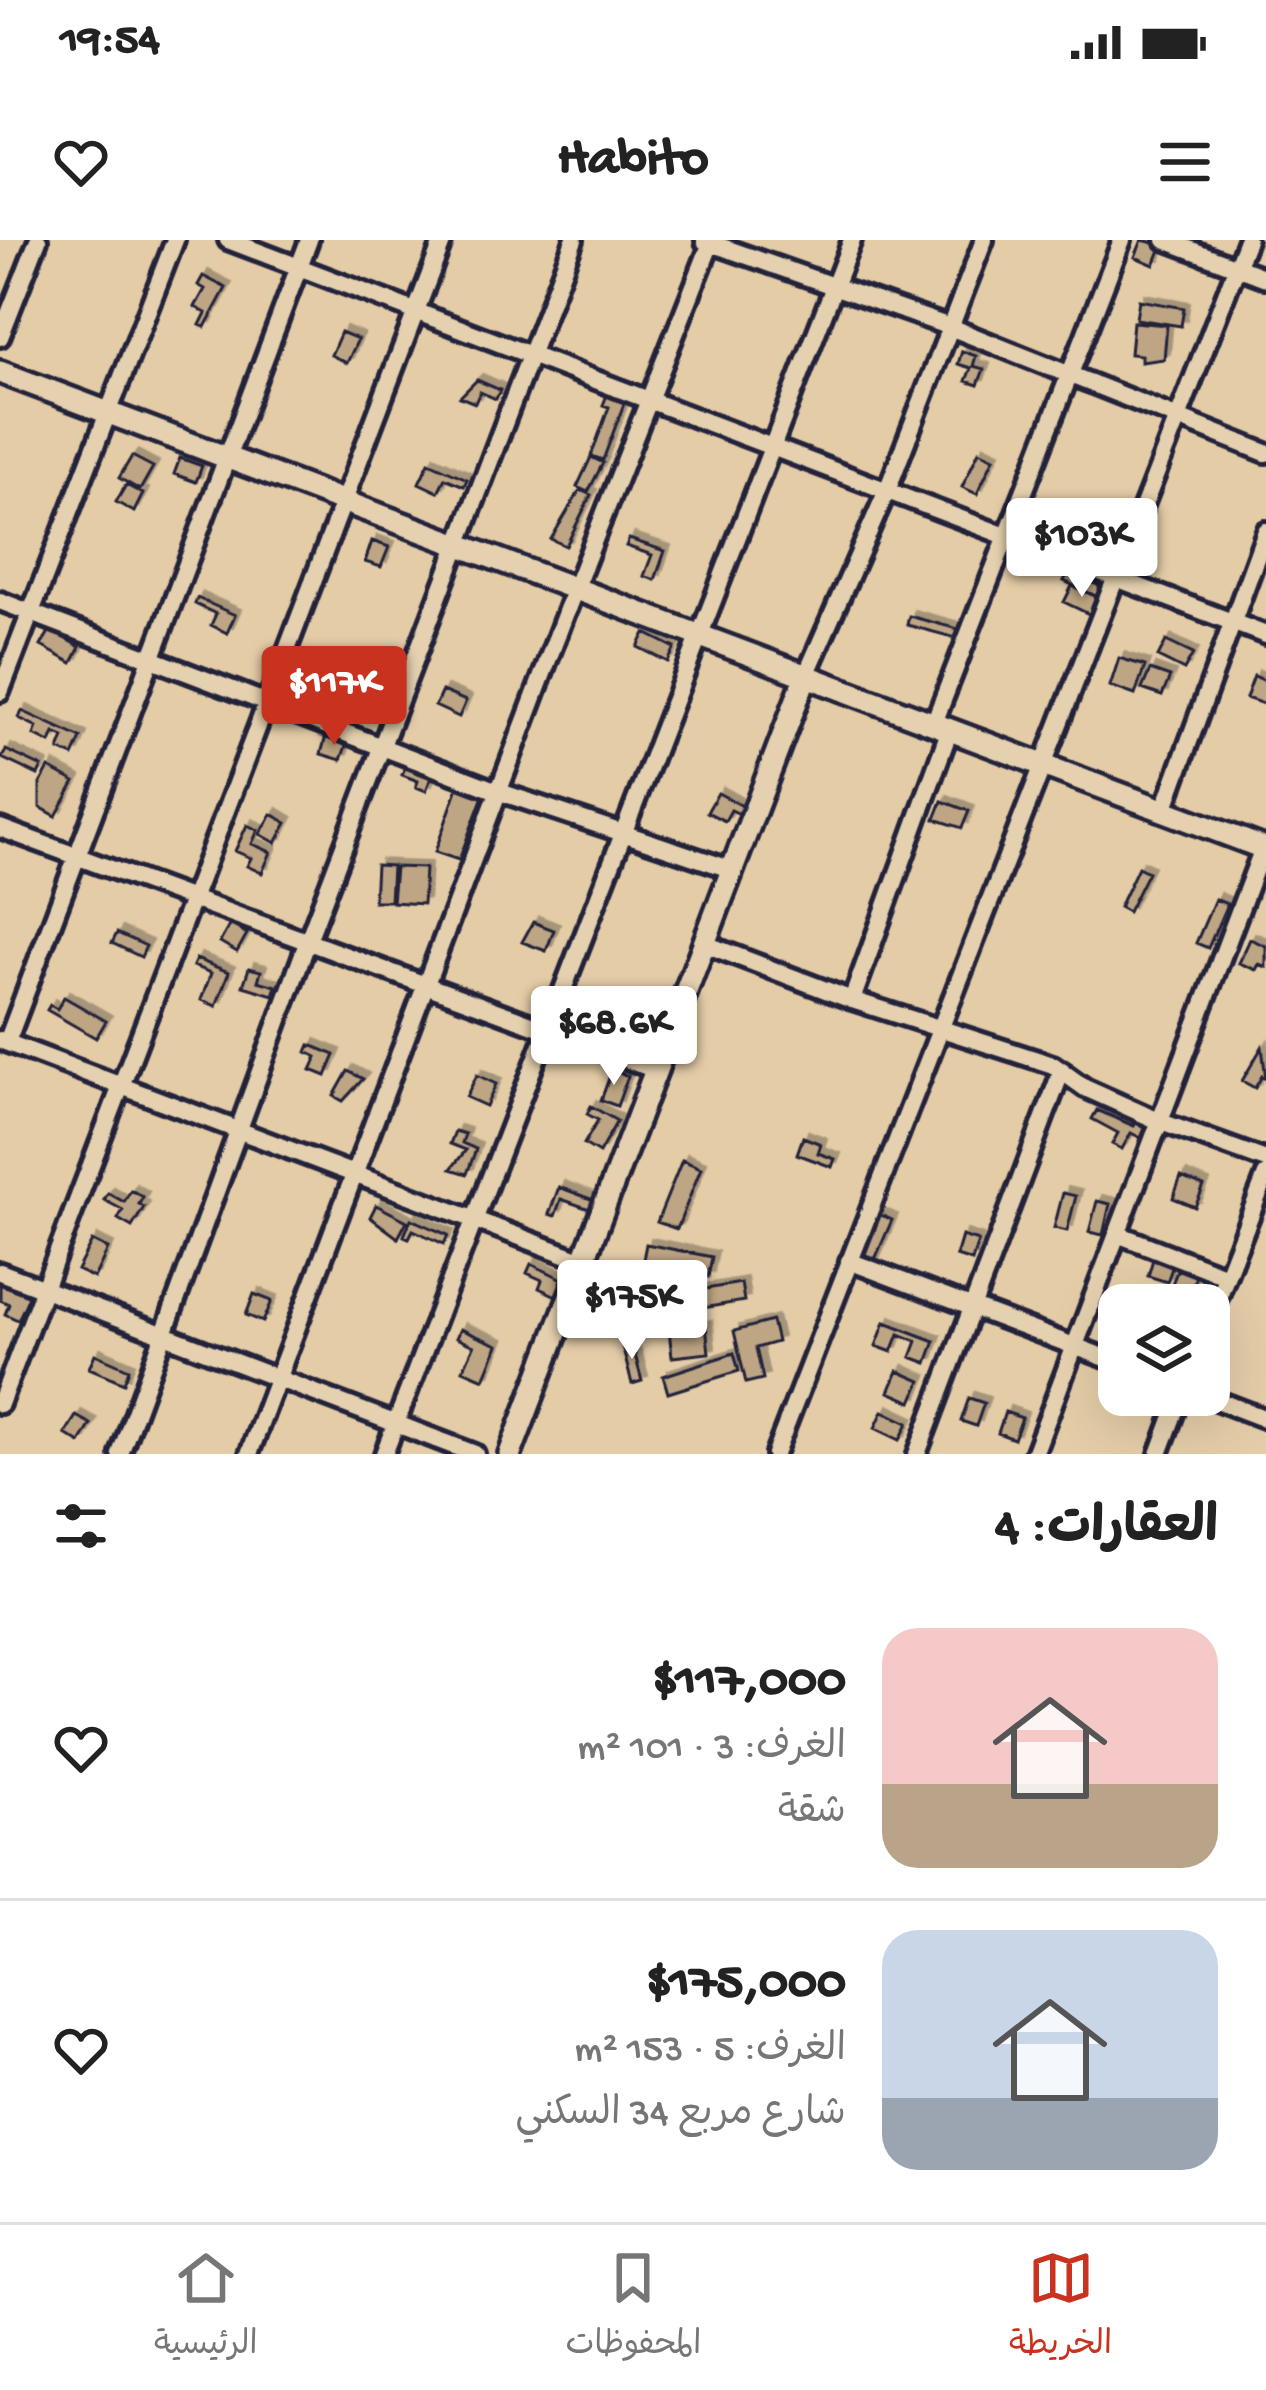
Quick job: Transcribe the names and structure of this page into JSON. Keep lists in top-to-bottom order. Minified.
{"page":{"status":"19:54","header":"Habito","price":["$103K","$117K","$68.6K","$175K"],"heading":"العقارات: 4","list":[{"name":"$117,000","note":"الغرف: 3 · 101 m² · شقة"},{"name":"$175,000","note":"الغرف: 5 · 153 m² · شارع مربع 34 السكني"}],"tabs":["الخريطة","المحفوظات","الرئيسية"]}}
